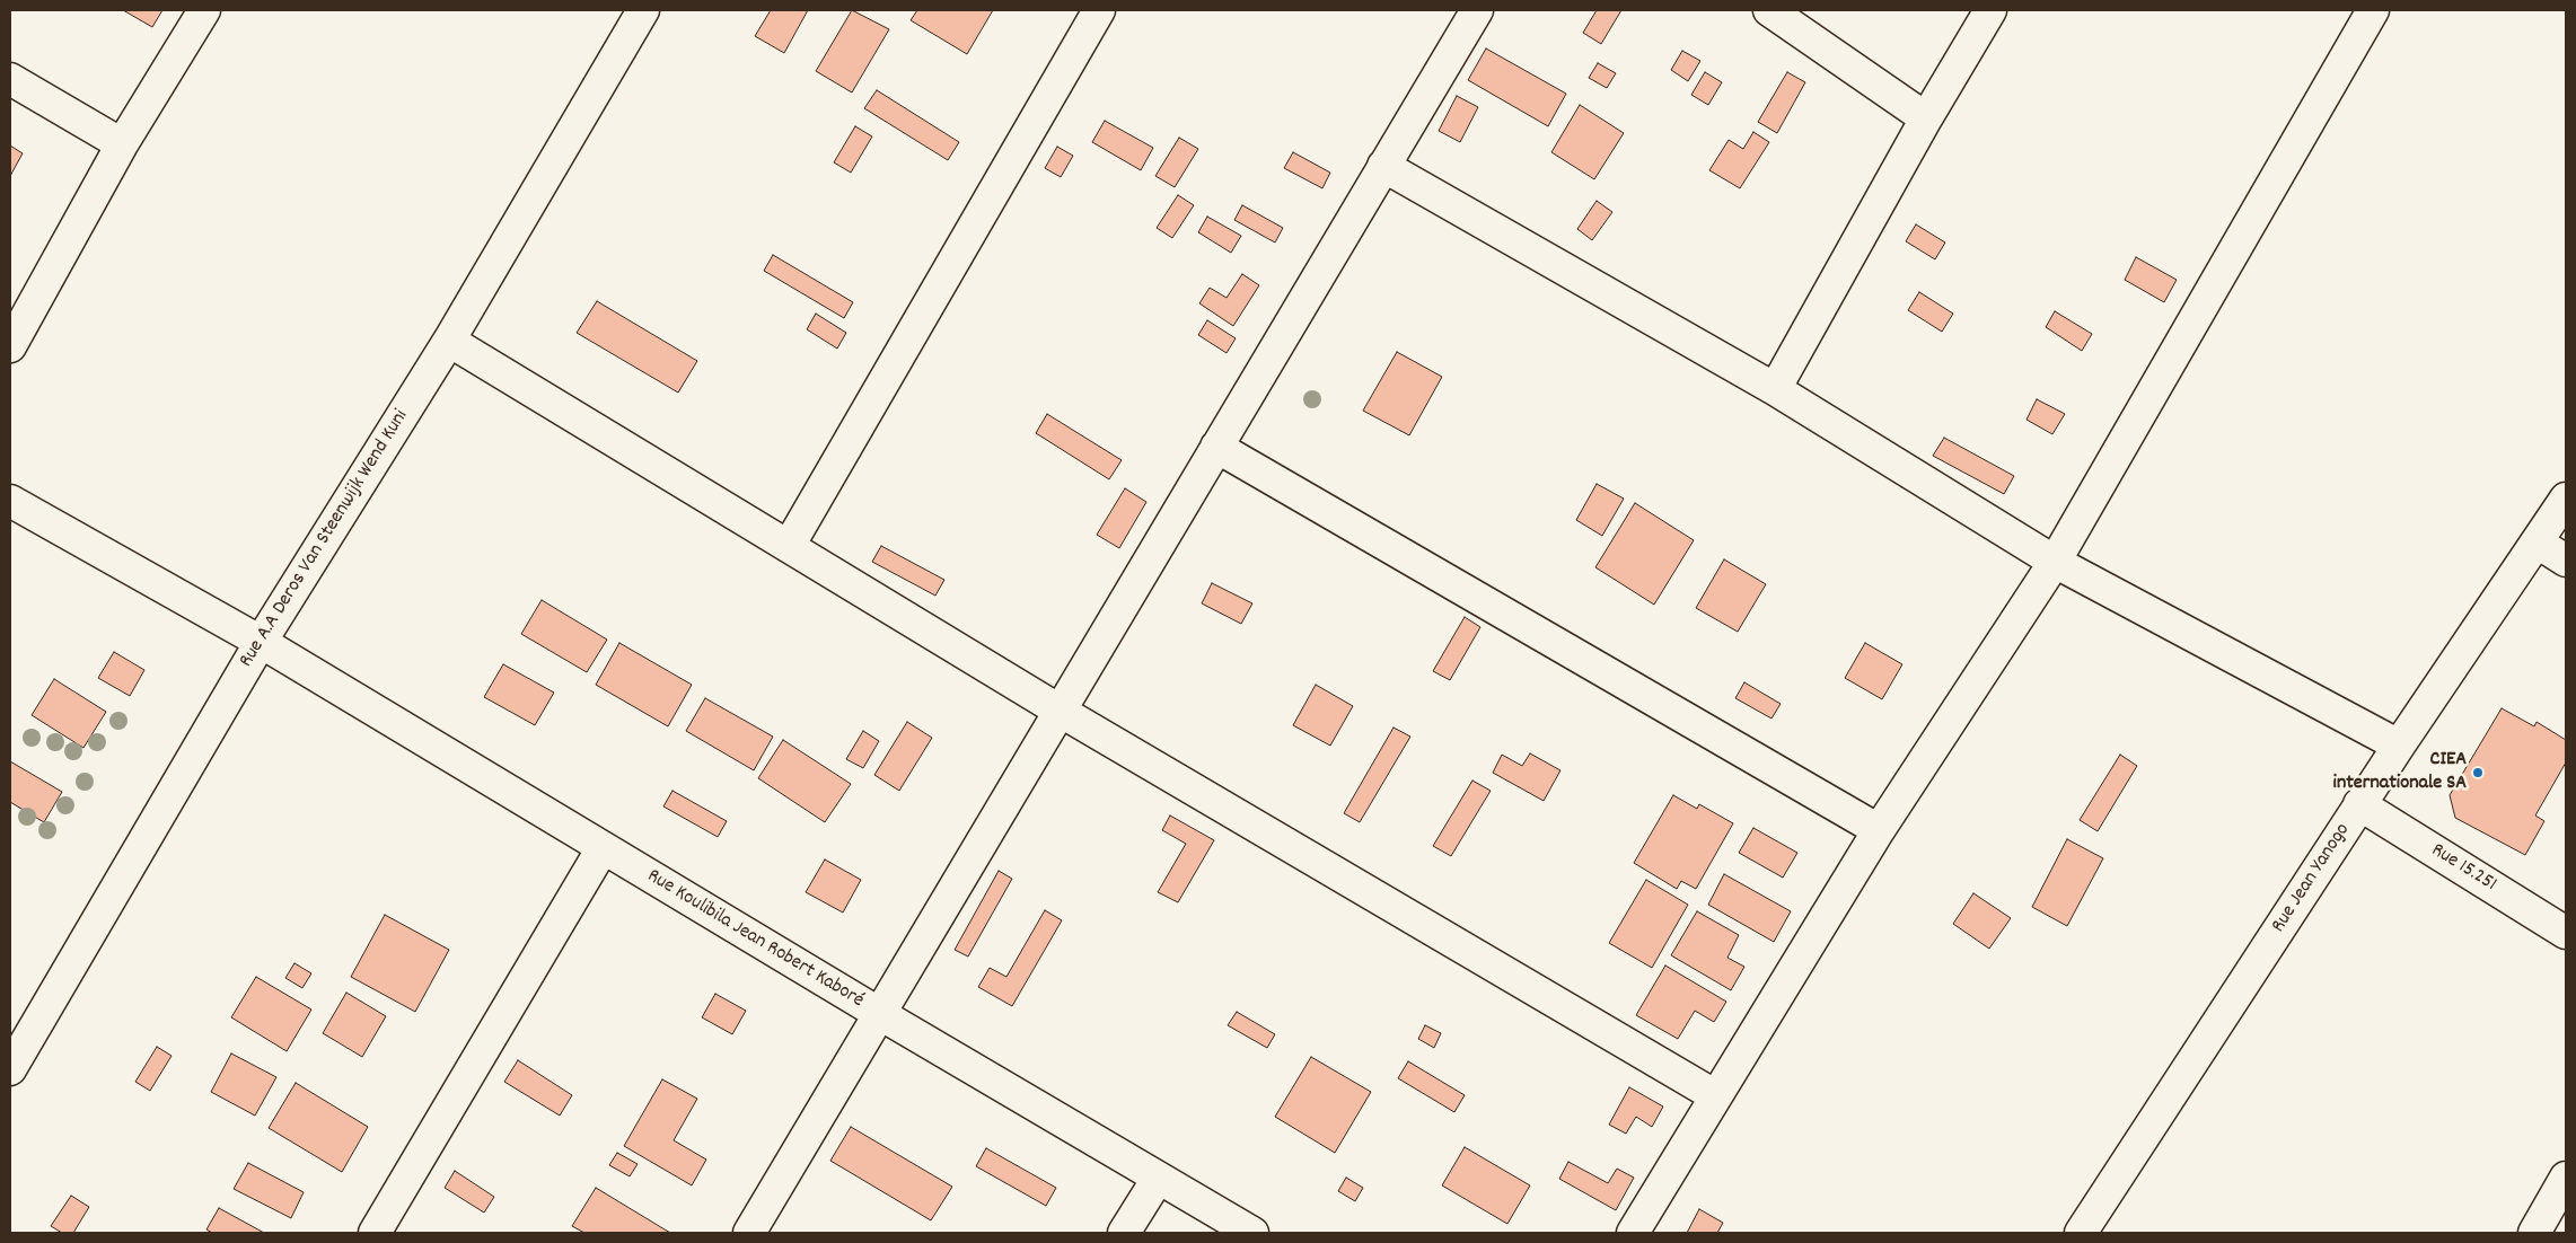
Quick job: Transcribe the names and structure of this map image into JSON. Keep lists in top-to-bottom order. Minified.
{"streets":{"street":["Rue A.A Deros Van Steenwijk Wend Kuni","Rue 15.251","Rue Jean Yanogo","Rue Koulibila Jean Robert Kaboré"]},"crossings":[["Rue A.A Deros Van Steenwijk Wend Kuni","Rue Koulibila Jean Robert Kaboré"],["Rue 15.251","Rue Jean Yanogo"]],"places":["CIEA internationale SA"]}
